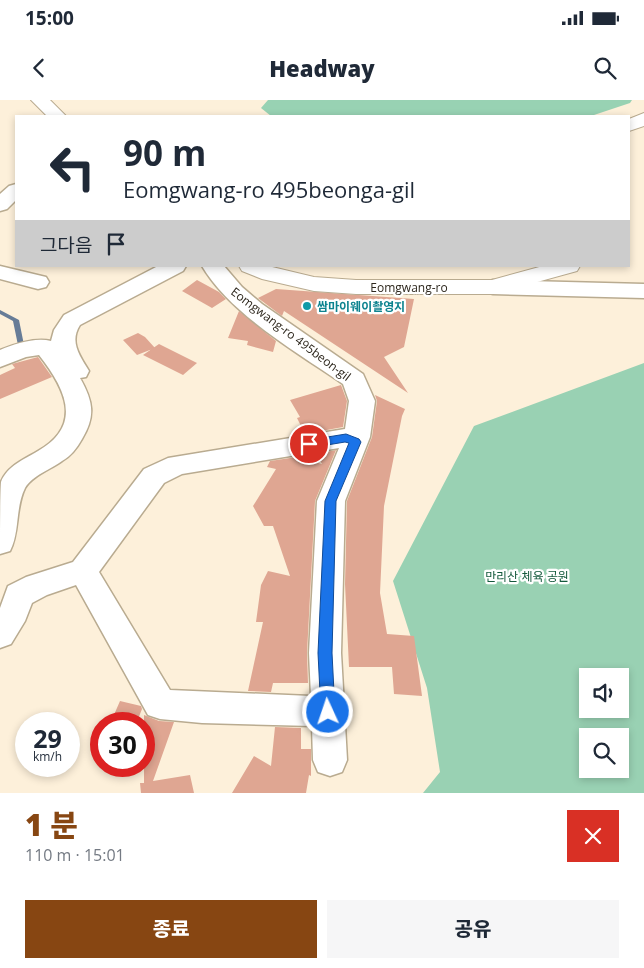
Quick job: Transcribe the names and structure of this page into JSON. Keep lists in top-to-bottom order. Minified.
{"streets":{"main road":["Eomgwang-ro"],"street":["Eomgwang-ro 495beon-gil"]},"parks":["만리산 체육 공원"],"places":["쌈마이웨이촬영지"],"page":{"status":"15:00","header":"Headway","turn":["90 m","Eomgwang-ro 495beonga-gil"],"then":"그다음","speed":"29 km/h","limit":"30","heading":["1 분","110 m · 15:01"],"buttons":["종료","공유"]}}
